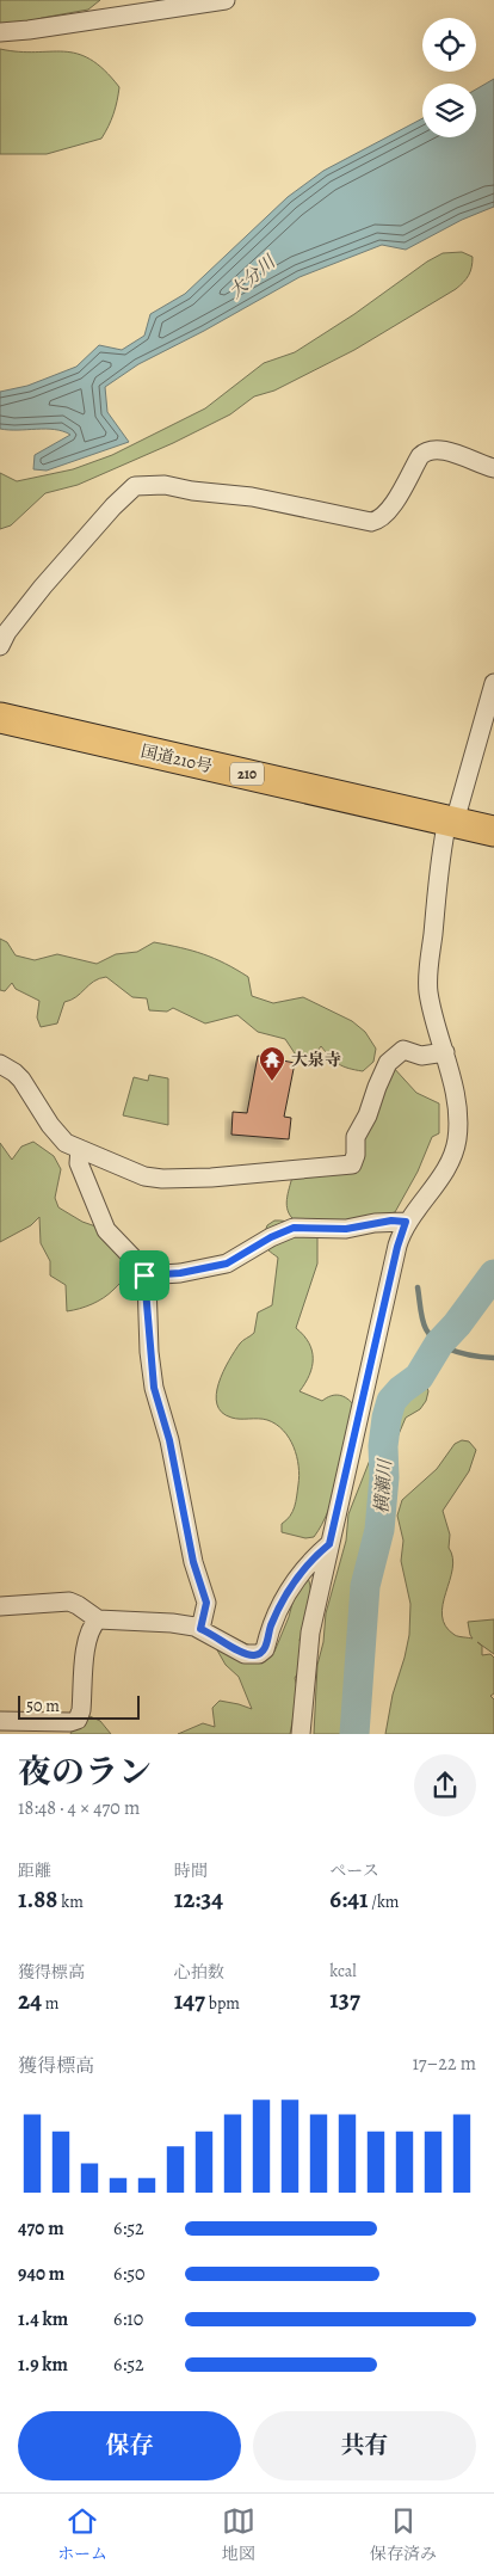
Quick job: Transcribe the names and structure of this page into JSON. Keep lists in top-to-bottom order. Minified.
{"streets":{"highway":["国道210号","210"]},"water":["大分川","横瀬川"],"places":{"temple":["大泉寺"]},"scale_bar":"50 m","page":{"scale":"50 m","heading":["夜のラン","18:48 · 4 × 470 m"],"stats":[["距離","1.88 km"],["時間","12:34"],["ペース","6:41 /km"],["獲得標高","24 m"],["心拍数","147 bpm"],["kcal","137"]],"chart":["獲得標高","17–22 m"],"list":[{"name":"470 m","note":"6:52"},{"name":"940 m","note":"6:50"},{"name":"1.4 km","note":"6:10"},{"name":"1.9 km","note":"6:52"}],"buttons":["保存","共有"],"tabs":["ホーム","地図","保存済み"]}}
